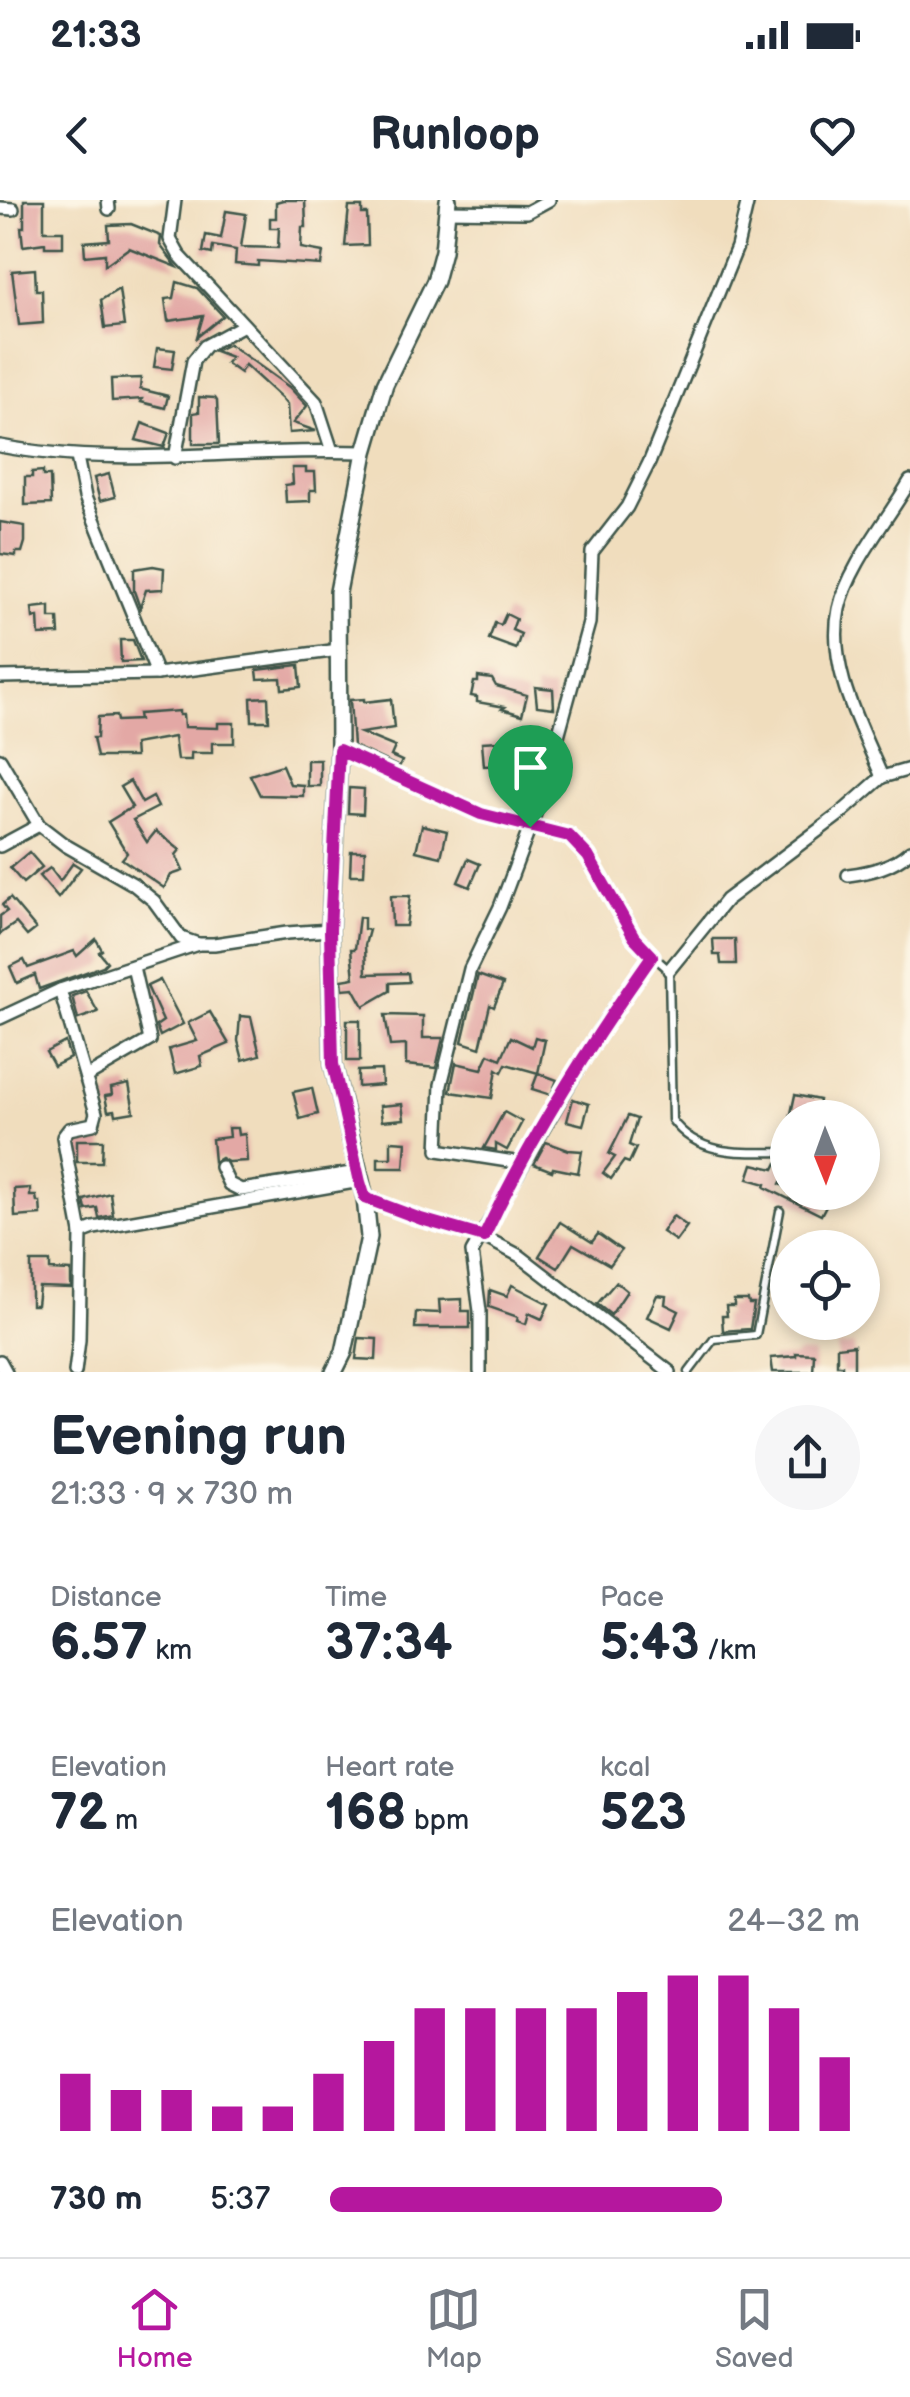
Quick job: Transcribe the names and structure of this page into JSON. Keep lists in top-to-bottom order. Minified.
{"north":"bottom","page":{"status":"21:33","header":"Runloop","heading":["Evening run","21:33 · 9 × 730 m"],"stats":[["Distance","6.57 km"],["Time","37:34"],["Pace","5:43 /km"],["Elevation","72 m"],["Heart rate","168 bpm"],["kcal","523"]],"chart":["Elevation","24–32 m"],"list":[{"name":"730 m","note":"5:37"}],"tabs":["Home","Map","Saved"]}}
